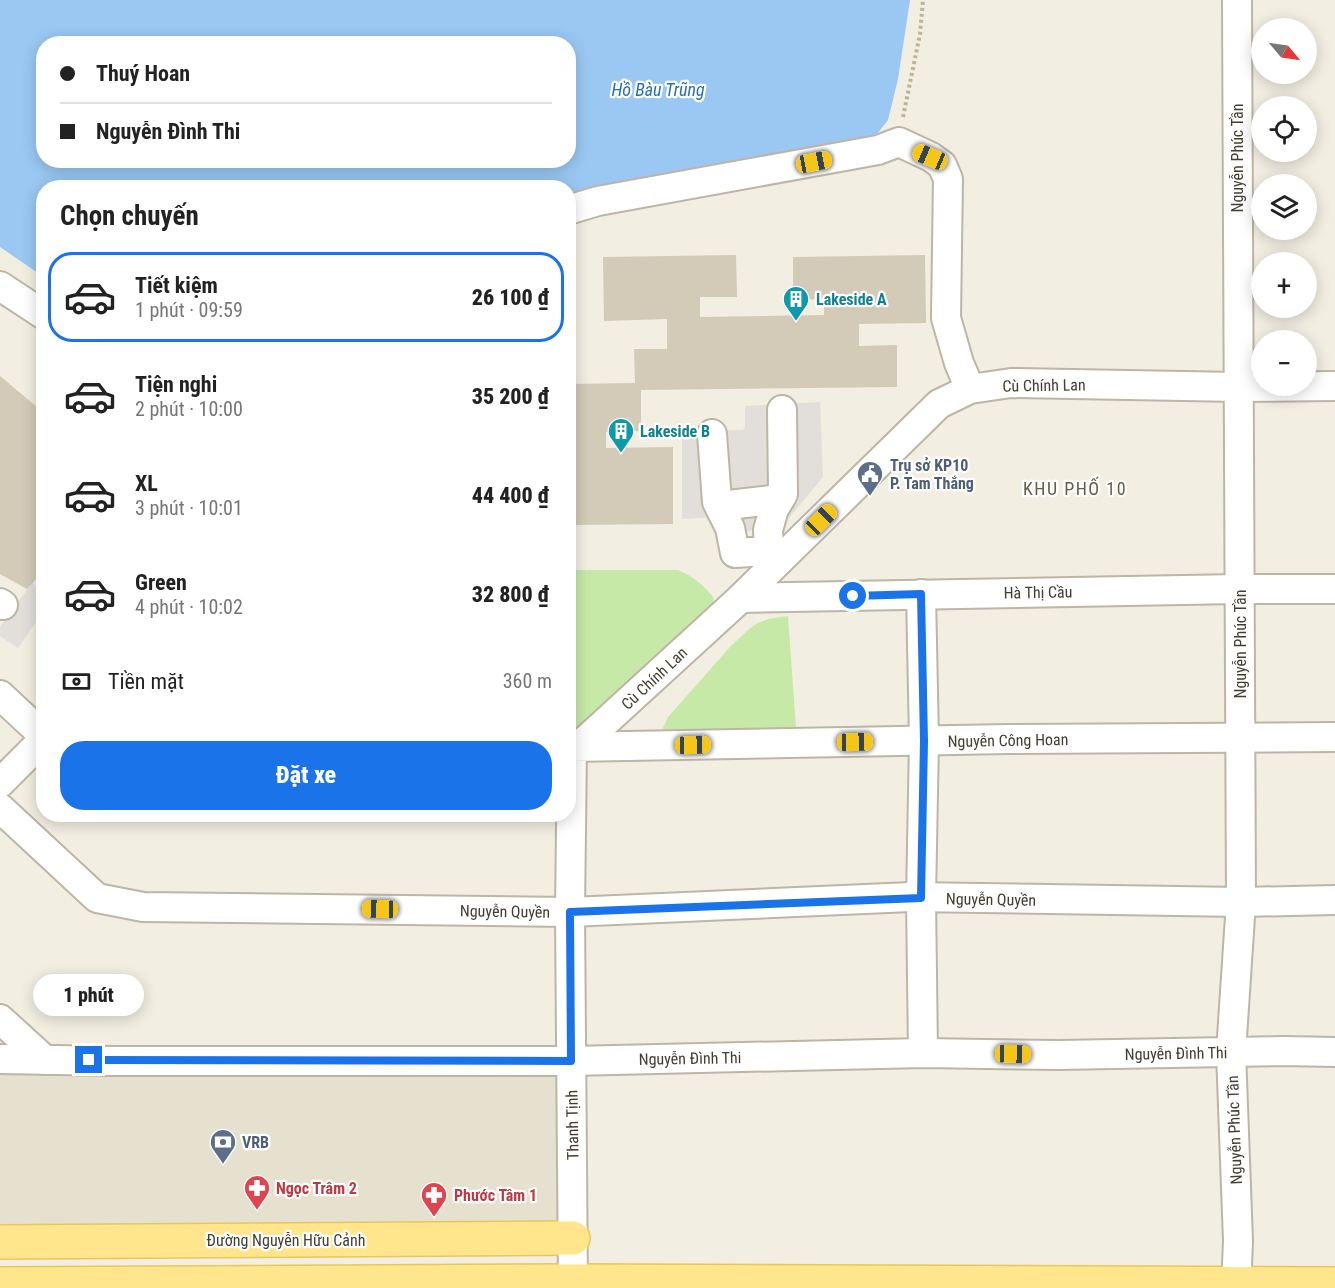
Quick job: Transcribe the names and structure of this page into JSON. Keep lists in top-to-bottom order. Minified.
{"streets":{"main road":["Đường Nguyễn Hữu Cảnh"],"street":["Nguyễn Phúc Tần","Cù Chính Lan","Hà Thị Cầu","Nguyễn Công Hoan","Nguyễn Quyền","Nguyễn Đình Thi","Thanh Tịnh"]},"crossings":[["Nguyễn Phúc Tần","Cù Chính Lan"],["Nguyễn Phúc Tần","Hà Thị Cầu"],["Nguyễn Phúc Tần","Nguyễn Công Hoan"],["Nguyễn Phúc Tần","Nguyễn Quyền"],["Nguyễn Phúc Tần","Nguyễn Đình Thi"],["Cù Chính Lan","Hà Thị Cầu"],["Nguyễn Quyền","Thanh Tịnh"],["Nguyễn Đình Thi","Thanh Tịnh"],["Thanh Tịnh","Đường Nguyễn Hữu Cảnh"]],"districts":["KHU PHỐ 10"],"water":["Hồ Bàu Trũng"],"places":{"building":["Lakeside A","Lakeside B"],"public building":["Trụ sở KP10 P. Tam Thắng"],"bank":["VRB"],"pharmacy":["Ngọc Trâm 2","Phước Tâm 1"]},"north":"bottom right","page":{"map_buttons":["+","−"],"banner":["Thuý Hoan","Nguyễn Đình Thi"],"heading":"Chọn chuyến","list":[{"name":"Tiết kiệm","note":"1 phút · 09:59","value":"26 100 ₫"},{"name":"Tiện nghi","note":"2 phút · 10:00","value":"35 200 ₫"},{"name":"XL","note":"3 phút · 10:01","value":"44 400 ₫"},{"name":"Green","note":"4 phút · 10:02","value":"32 800 ₫"}],"pay":["Tiền mặt","360 m"],"buttons":"Đặt xe","bubble":"1 phút"}}
